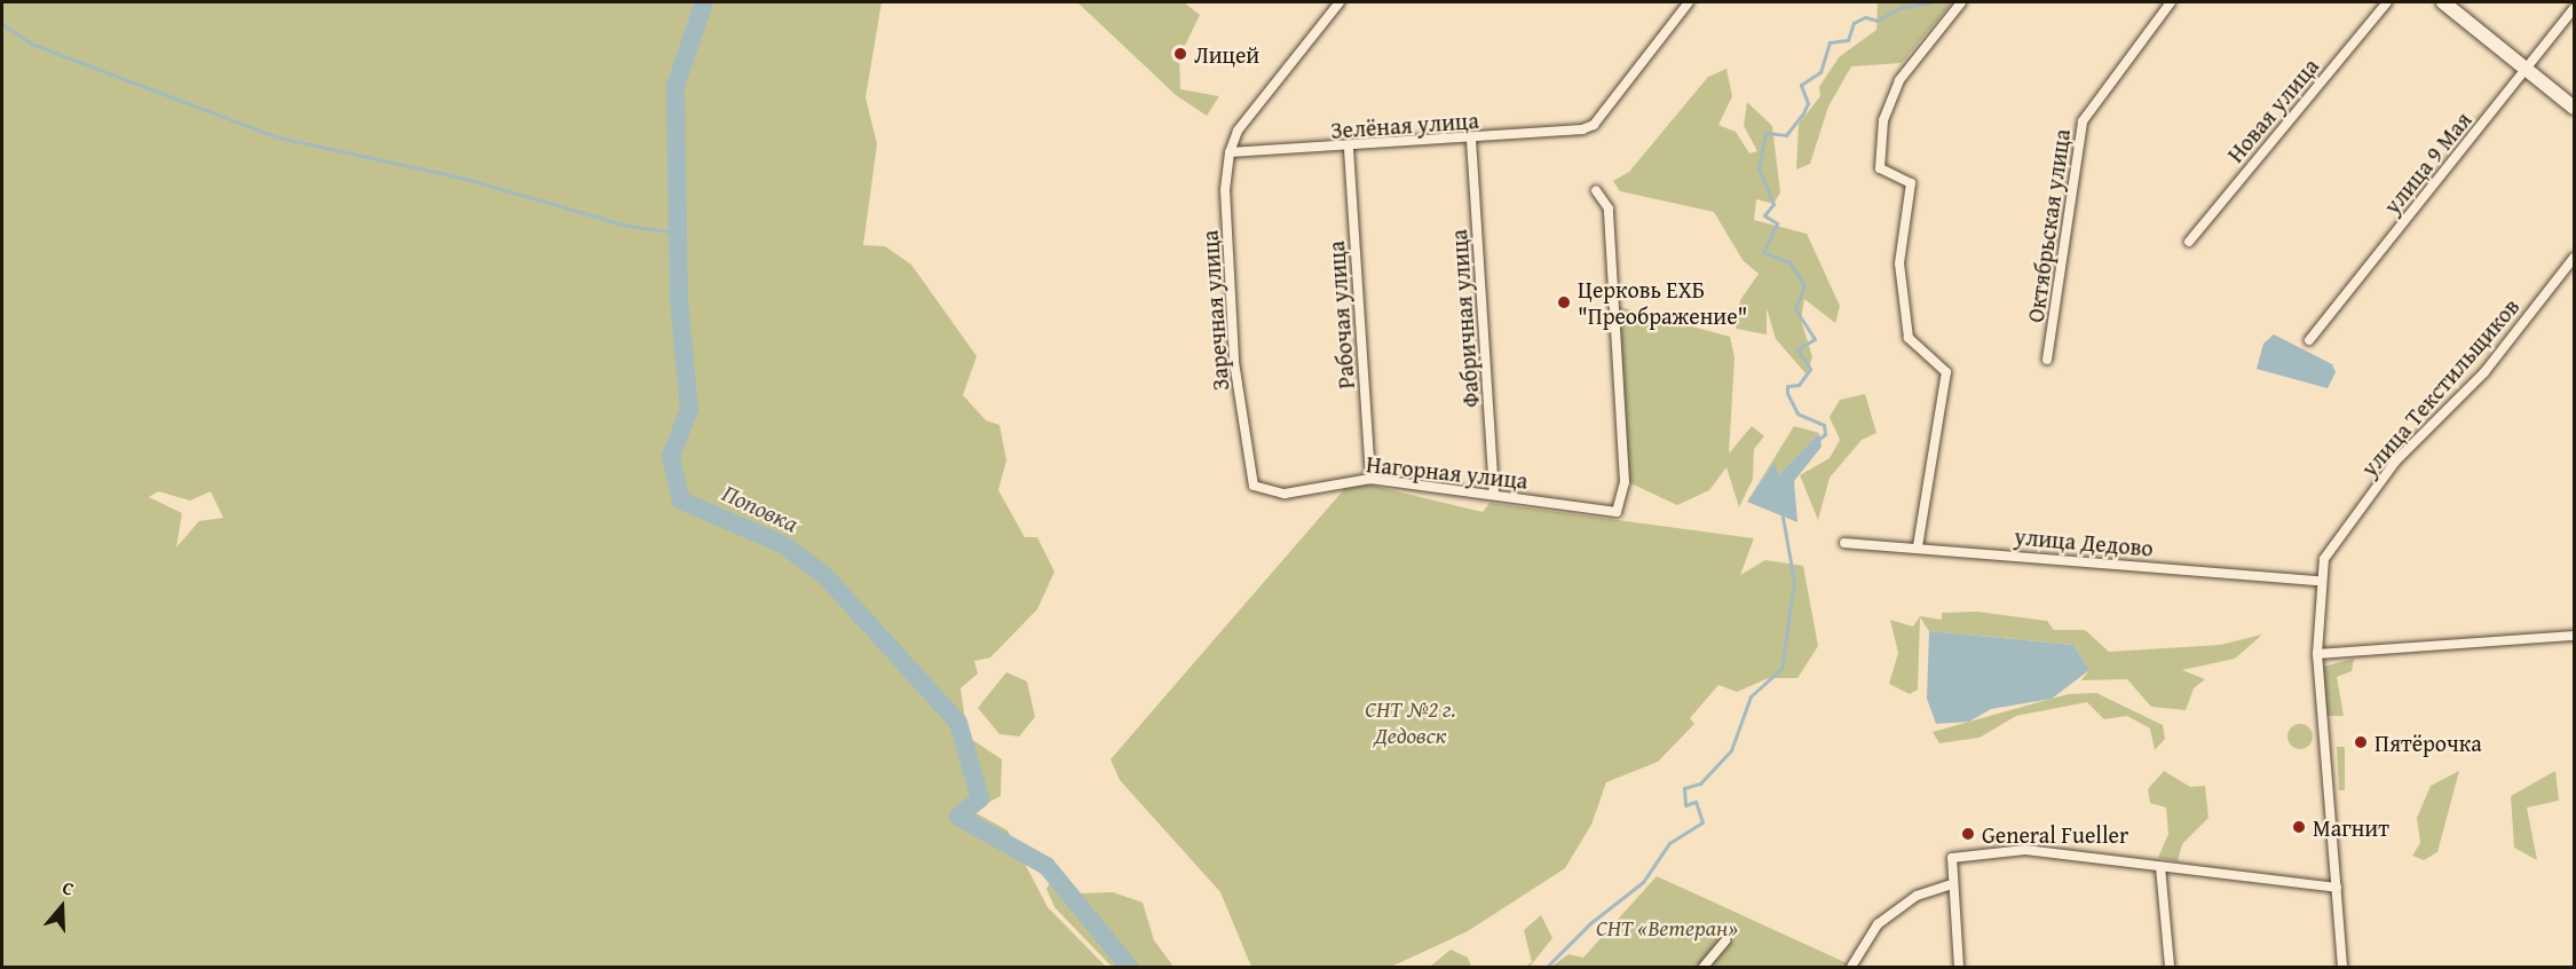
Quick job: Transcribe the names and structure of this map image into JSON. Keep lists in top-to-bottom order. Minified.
{"streets":{"street":["Новая улица","Зелёная улица","улица 9 Мая","Октябрьская улица","Заречная улица","Рабочая улица","Фабричная улица","улица Текстильщиков","Нагорная улица","улица Дедово"]},"crossings":[["Зелёная улица","Заречная улица"],["Зелёная улица","Рабочая улица"],["Зелёная улица","Фабричная улица"],["Заречная улица","Нагорная улица"],["Рабочая улица","Нагорная улица"],["Фабричная улица","Нагорная улица"],["улица Текстильщиков","улица Дедово"]],"water":["Поповка"],"parks":["СНТ №2 г. Дедовск","СНТ «Ветеран»"],"places":["Лицей","Церковь ЕХБ \"Преображение\"","Пятёрочка","Магнит","General Fueller"],"north":"top"}
